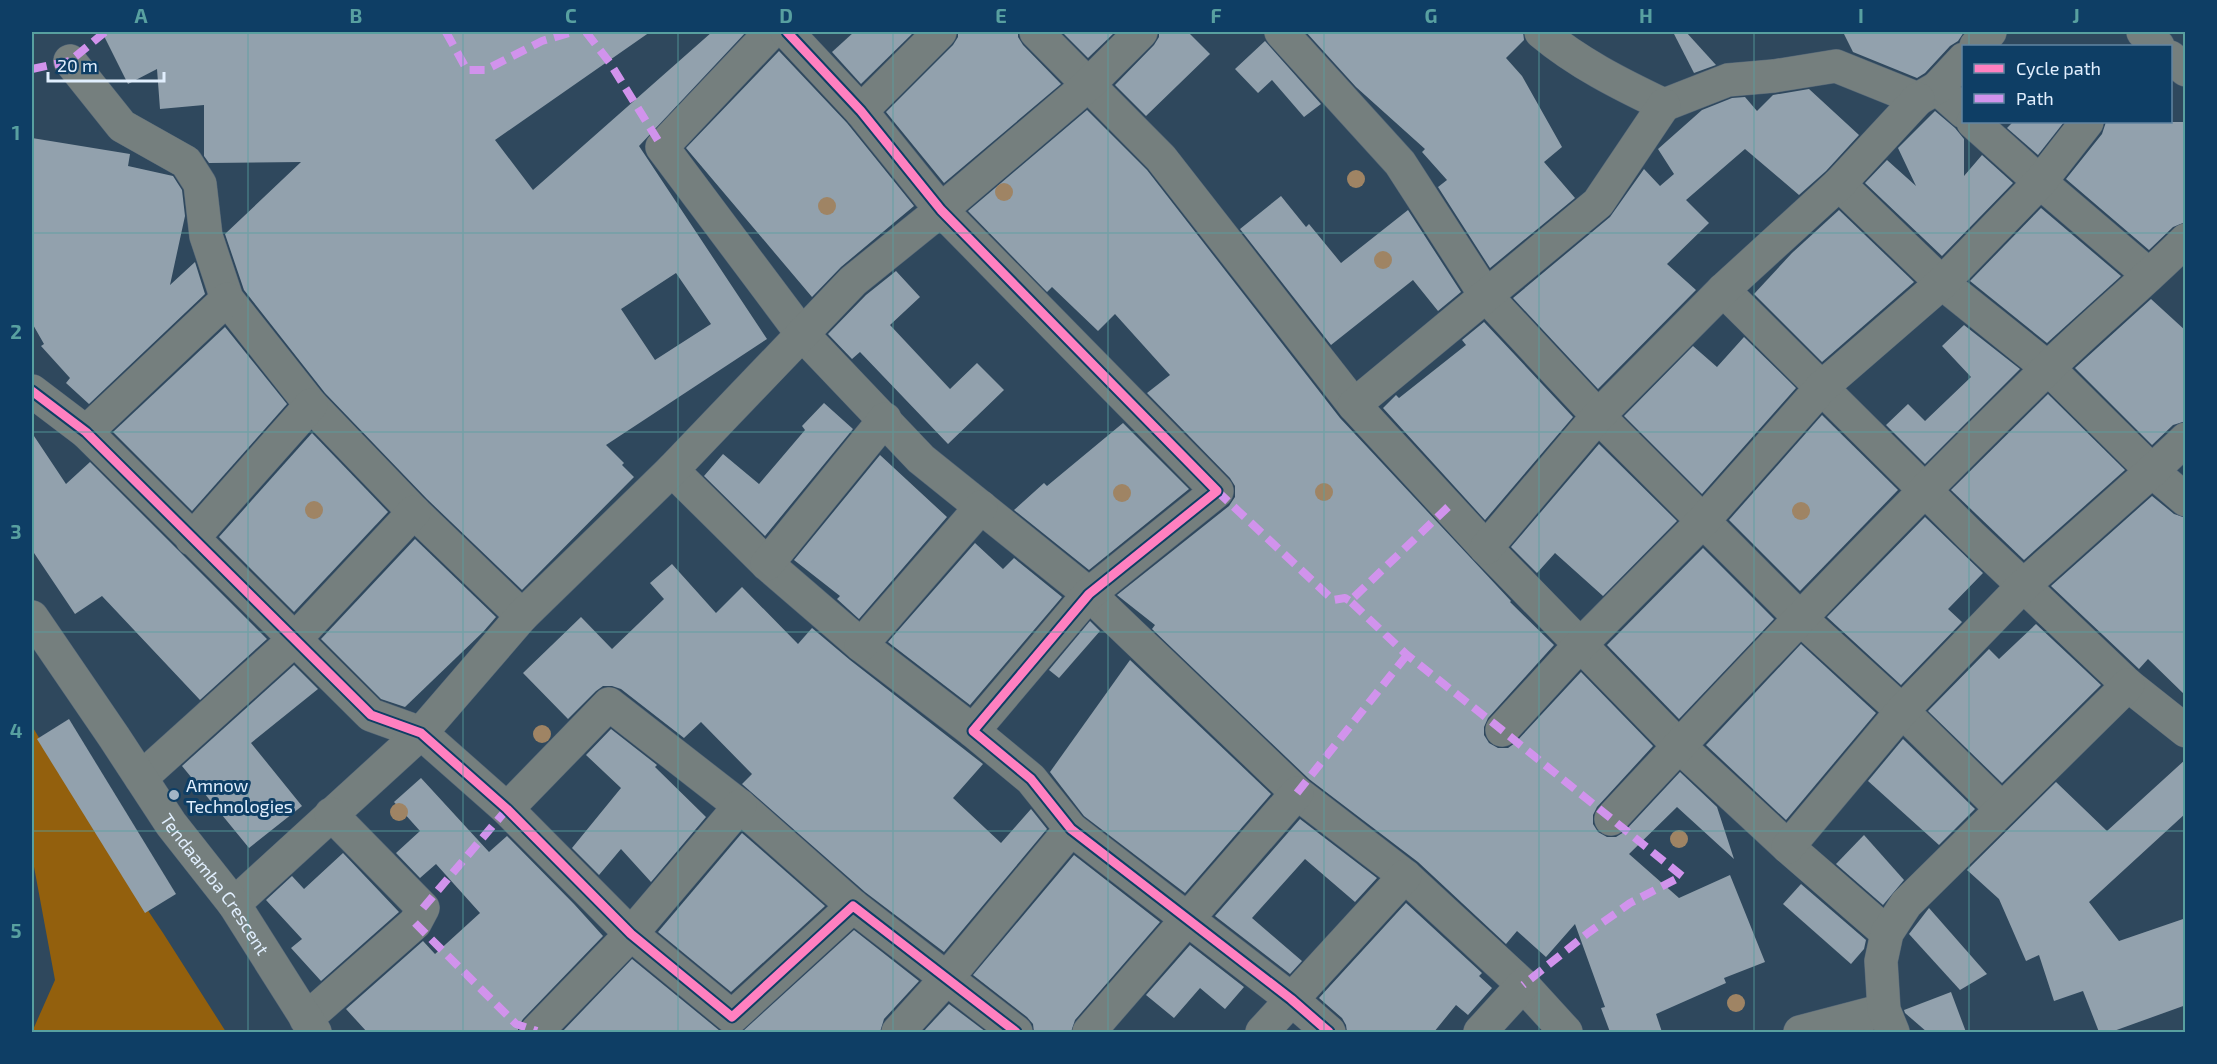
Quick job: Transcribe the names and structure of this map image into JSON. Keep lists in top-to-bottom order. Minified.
{"streets":{"street":["Tendaamba Crescent"]},"places":["Amnow Technologies"],"legend":["Cycle path","Path"],"scale_bar":"20 m","grid":{"columns":["A","B","C","D","E","F","G","H","I","J"],"rows":["1","2","3","4","5"]}}
